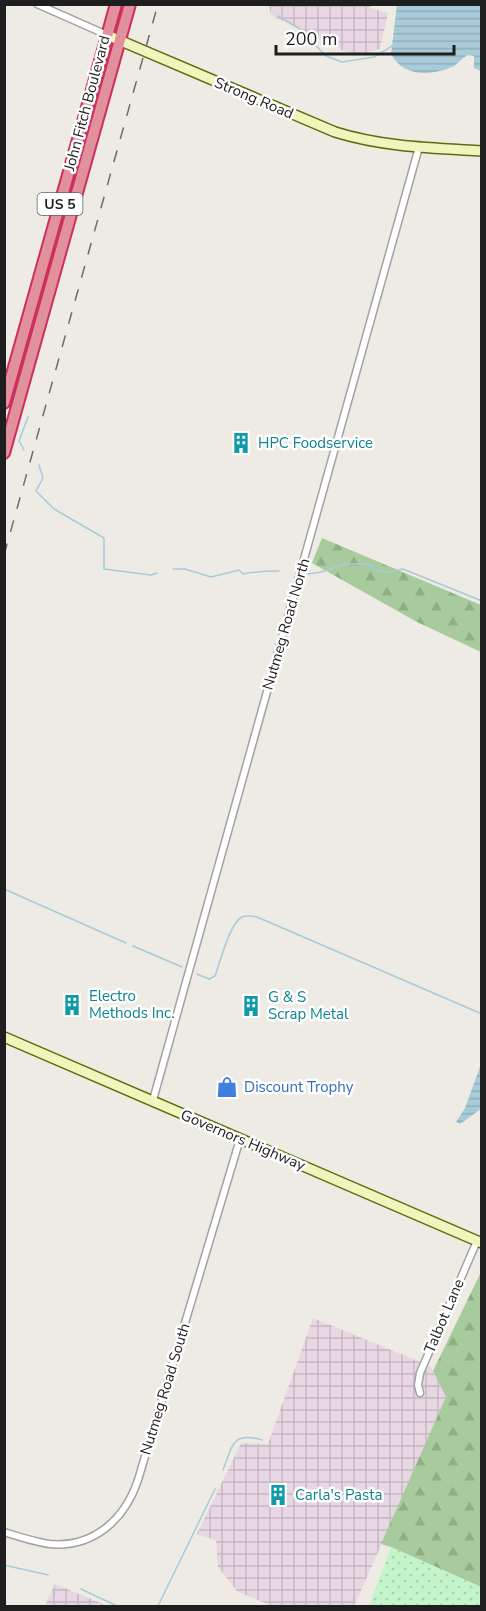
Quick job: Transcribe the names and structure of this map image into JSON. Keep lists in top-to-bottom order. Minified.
{"streets":{"highway":["John Fitch Boulevard","US 5"],"street":["Strong Road","Nutmeg Road North","Governors Highway","Talbot Lane","Nutmeg Road South"]},"crossings":[["Strong Road","John Fitch Boulevard"],["Strong Road","Nutmeg Road North"],["Nutmeg Road North","Governors Highway"],["Governors Highway","Talbot Lane"],["Governors Highway","Nutmeg Road South"]],"places":{"building":["HPC Foodservice","Electro Methods Inc.","G & S Scrap Metal","Carla's Pasta"],"shop":["Discount Trophy"]},"scale_bar":"200 m"}
